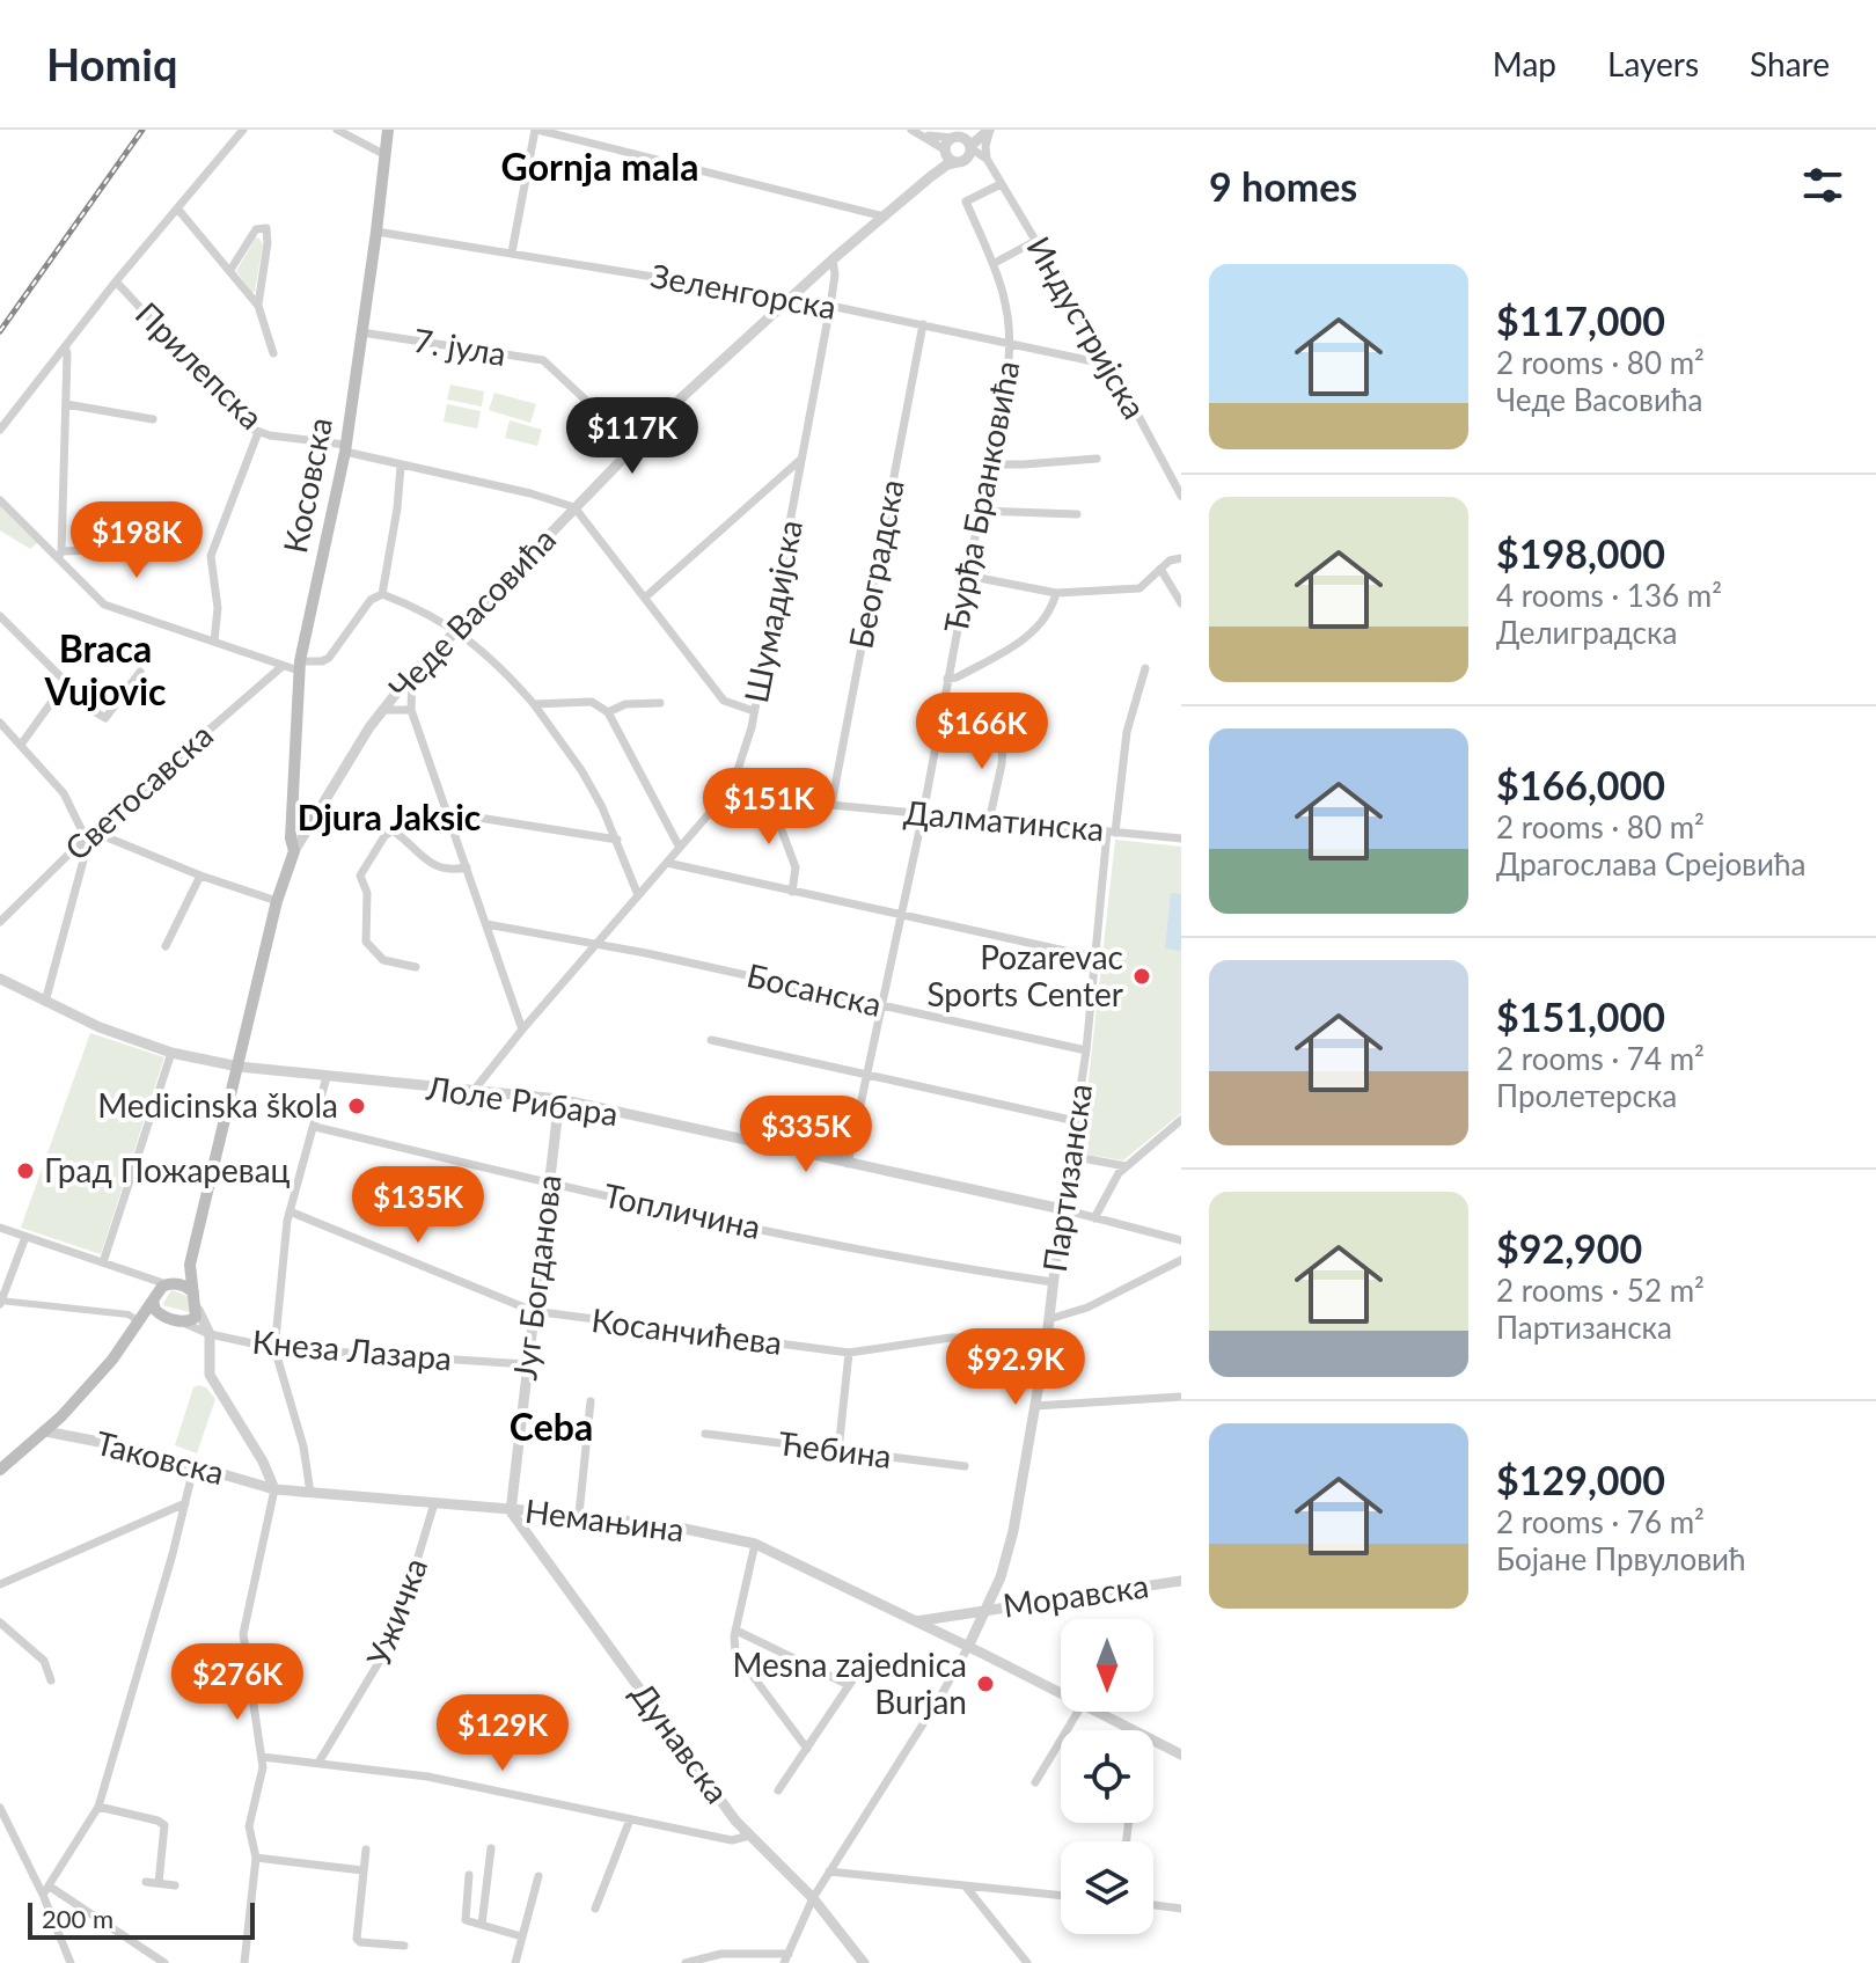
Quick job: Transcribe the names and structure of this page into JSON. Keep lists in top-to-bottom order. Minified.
{"streets":{"main road":["Косовска"],"street":["Зеленгорска","Индустријска","7. јула","Прилепска","Ђурђа Бранковића","Београдска","Шумадијска","Чеде Васовића","Светосавска","Далматинска","Босанска","Лоле Рибара","Партизанска","Топличина","Југ Богданова","Косанчићева","Кнеза Лазара","Ћебина","Таковска","Немањина","Моравска","Ужичка","Дунавска"]},"crossings":[["Зеленгорска","Индустријска"],["Зеленгорска","Косовска"],["Зеленгорска","Ђурђа Бранковића"],["Зеленгорска","Београдска"],["Зеленгорска","Шумадијска"],["Зеленгорска","Чеде Васовића"],["Индустријска","Ђурђа Бранковића"],["7. јула","Косовска"],["7. јула","Чеде Васовића"],["Прилепска","Косовска"],["Прилепска","Чеде Васовића"],["Косовска","Чеде Васовића"],["Ђурђа Бранковића","Далматинска"],["Ђурђа Бранковића","Босанска"],["Ђурђа Бранковића","Лоле Рибара"],["Београдска","Далматинска"],["Шумадијска","Чеде Васовића"],["Шумадијска","Далматинска"],["Шумадијска","Босанска"],["Шумадијска","Лоле Рибара"],["Далматинска","Партизанска"],["Босанска","Партизанска"],["Лоле Рибара","Партизанска"],["Лоле Рибара","Југ Богданова"],["Партизанска","Топличина"],["Партизанска","Косанчићева"],["Партизанска","Немањина"],["Партизанска","Моравска"],["Партизанска","Дунавска"],["Топличина","Југ Богданова"],["Југ Богданова","Косанчићева"],["Југ Богданова","Кнеза Лазара"],["Југ Богданова","Немањина"],["Југ Богданова","Дунавска"],["Таковска","Немањина"],["Немањина","Моравска"],["Немањина","Ужичка"],["Немањина","Дунавска"]],"districts":["Gornja mala","Braca Vujovic","Djura Jaksic","Ceba"],"places":["Pozarevac Sports Center","Medicinska škola","Град Пожаревац","Mesna zajednica Burjan"],"scale_bar":"200 m","north":"bottom","page":{"header":"Homiq","nav":["Map","Layers","Share"],"heading":"9 homes","list":[{"name":"$117,000","note":"2 rooms · 80 m² · Чеде Васовића"},{"name":"$198,000","note":"4 rooms · 136 m² · Делиградска"},{"name":"$166,000","note":"2 rooms · 80 m² · Драгослава Срејовића"},{"name":"$151,000","note":"2 rooms · 74 m² · Пролетерска"},{"name":"$92,900","note":"2 rooms · 52 m² · Партизанска"},{"name":"$129,000","note":"2 rooms · 76 m² · Бојане Првуловић"}],"price":["$117K","$198K","$166K","$151K","$335K","$135K","$92.9K","$276K","$129K"],"scale":"200 m"}}
